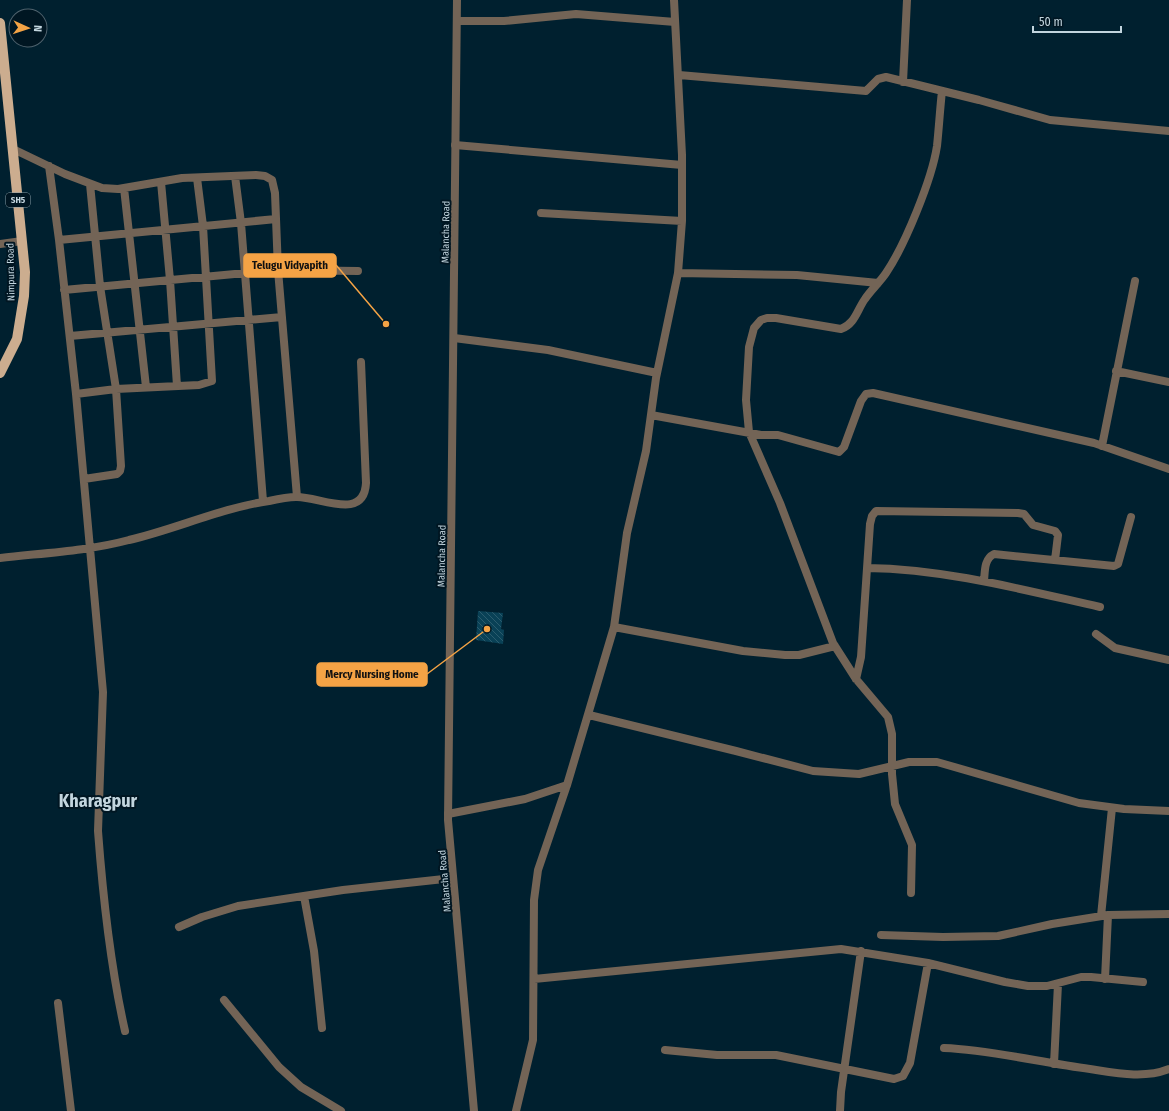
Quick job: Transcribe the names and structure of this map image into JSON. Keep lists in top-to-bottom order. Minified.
{"streets":{"main road":["SH5","Nimpura Road"],"street":["Malancha Road"]},"districts":["Kharagpur"],"places":["Telugu Vidyapith","Mercy Nursing Home"],"scale_bar":"50 m","north":"right"}
